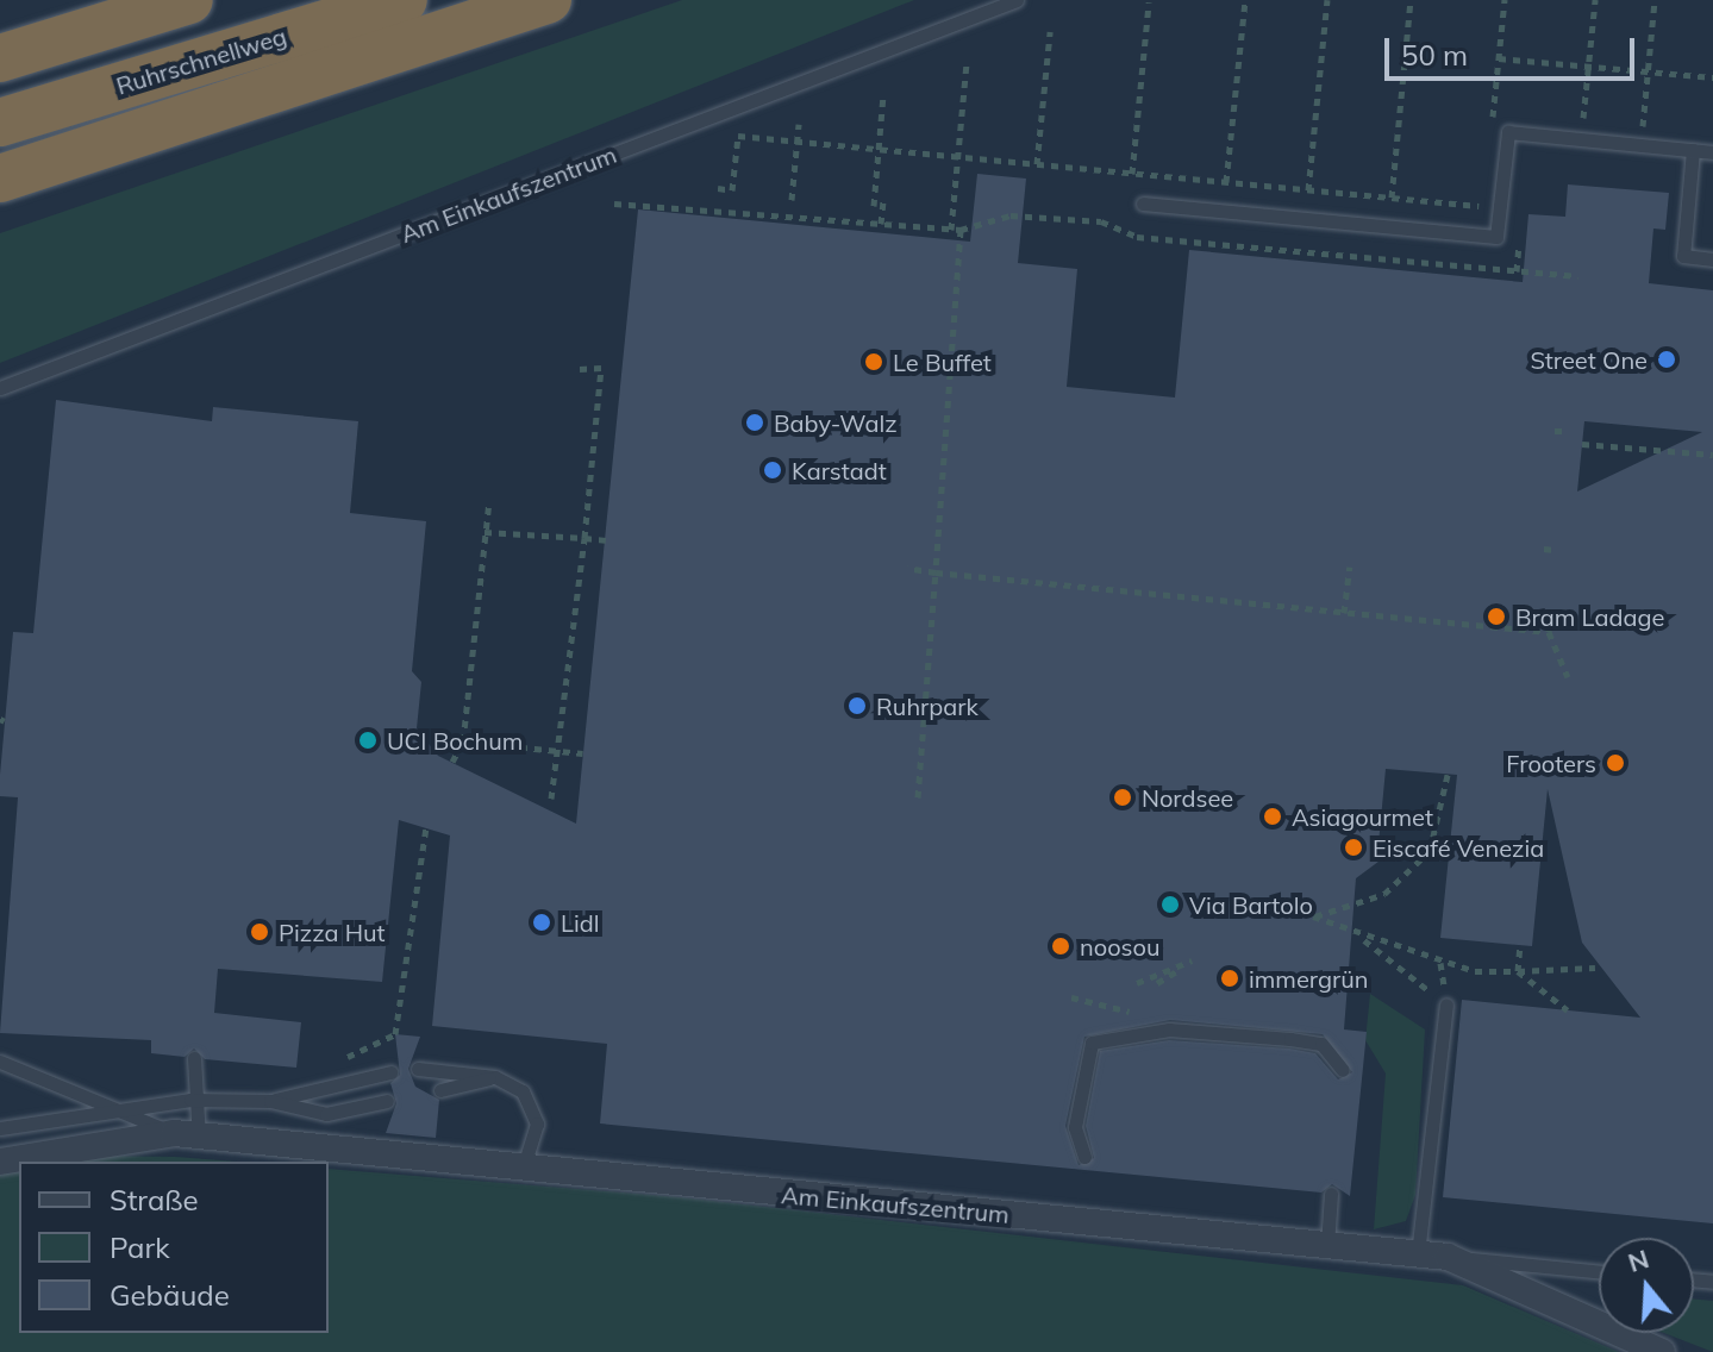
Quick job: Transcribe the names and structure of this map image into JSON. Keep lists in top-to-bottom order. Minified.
{"streets":{"highway":["Ruhrschnellweg"],"street":["Am Einkaufszentrum"]},"places":["Street One","Le Buffet","Baby-Walz","Karstadt","Bram Ladage","Ruhrpark","UCI Bochum","Frooters","Nordsee","Asiagourmet","Eiscafé Venezia","Via Bartolo","Lidl","Pizza Hut","noosou","immergrün"],"legend":["Straße","Park","Gebäude"],"scale_bar":"50 m","north":"top"}
